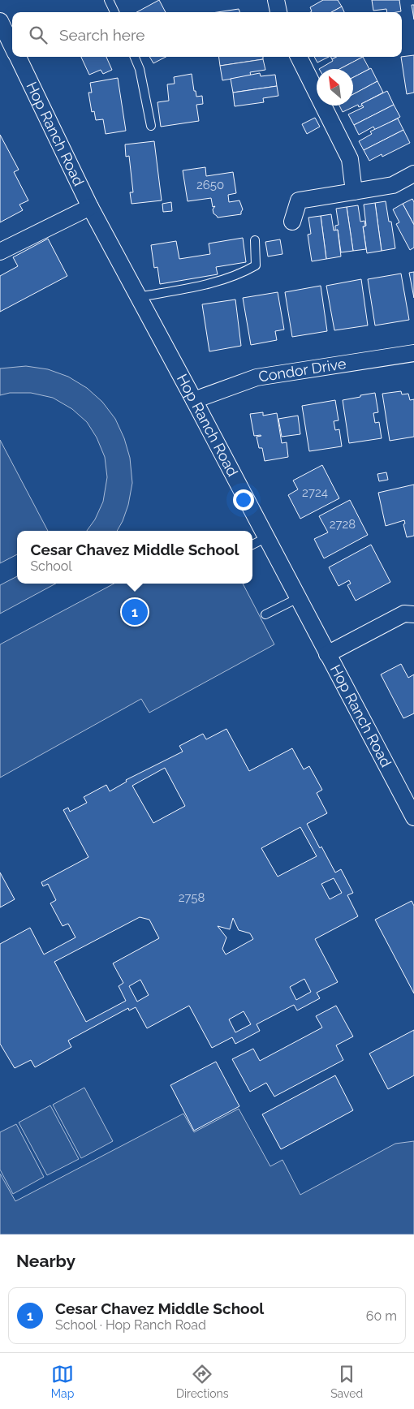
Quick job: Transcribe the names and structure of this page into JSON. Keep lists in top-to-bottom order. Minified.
{"streets":{"street":["Hop Ranch Road","Condor Drive"]},"crossings":[["Hop Ranch Road","Condor Drive"]],"house_numbers":["2650","2724","2728","2758"],"north":"top left","page":{"search":"Search here","popup":["Cesar Chavez Middle School","School"],"pins":"1","heading":"Nearby","list":[{"mark":"1","name":"Cesar Chavez Middle School","note":"School · Hop Ranch Road","value":"60 m"}],"nav":["Map","Directions","Saved"]}}
